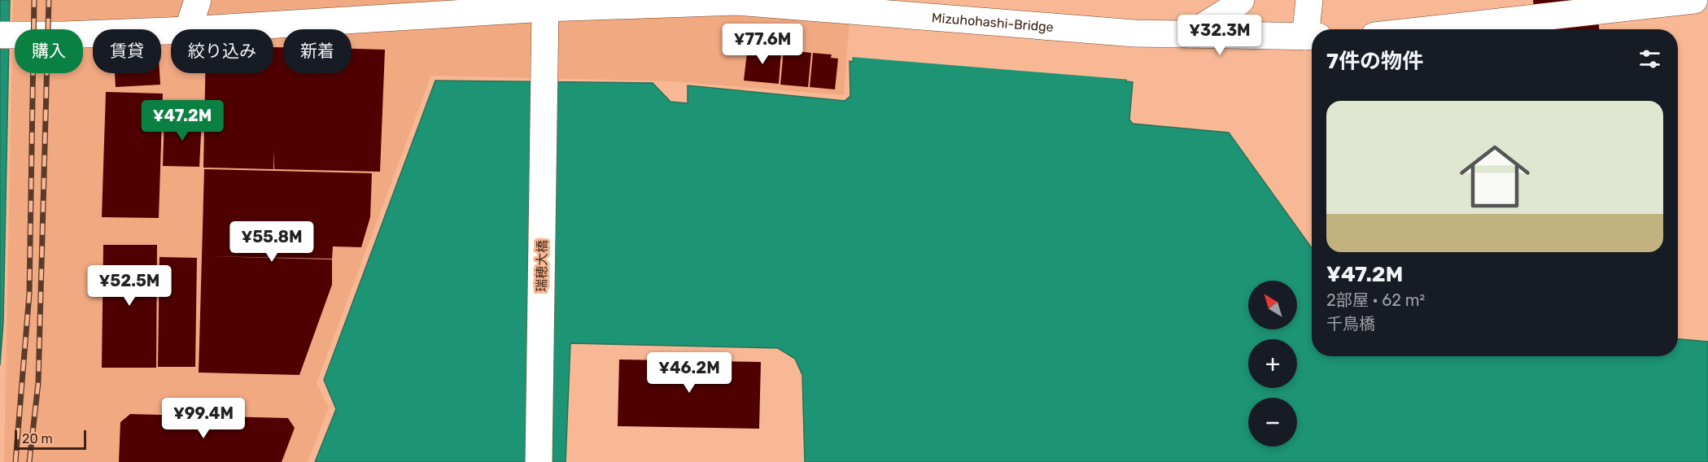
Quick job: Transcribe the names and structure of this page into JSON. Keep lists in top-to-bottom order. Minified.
{"streets":{"street":["Mizuhohashi-Bridge","瑞穂大橋"]},"crossings":[["Mizuhohashi-Bridge","瑞穂大橋"]],"scale_bar":"20 m","north":"top left","page":{"price":["¥32.3M","¥77.6M","¥47.2M","¥55.8M","¥52.5M","¥46.2M","¥99.4M"],"chip":["購入","賃貸","絞り込み","新着"],"heading":"7件の物件","list":[{"name":"¥47.2M","note":"2部屋 · 62 m² · 千鳥橋"}],"map_buttons":["+","−"],"scale":"20 m"}}
